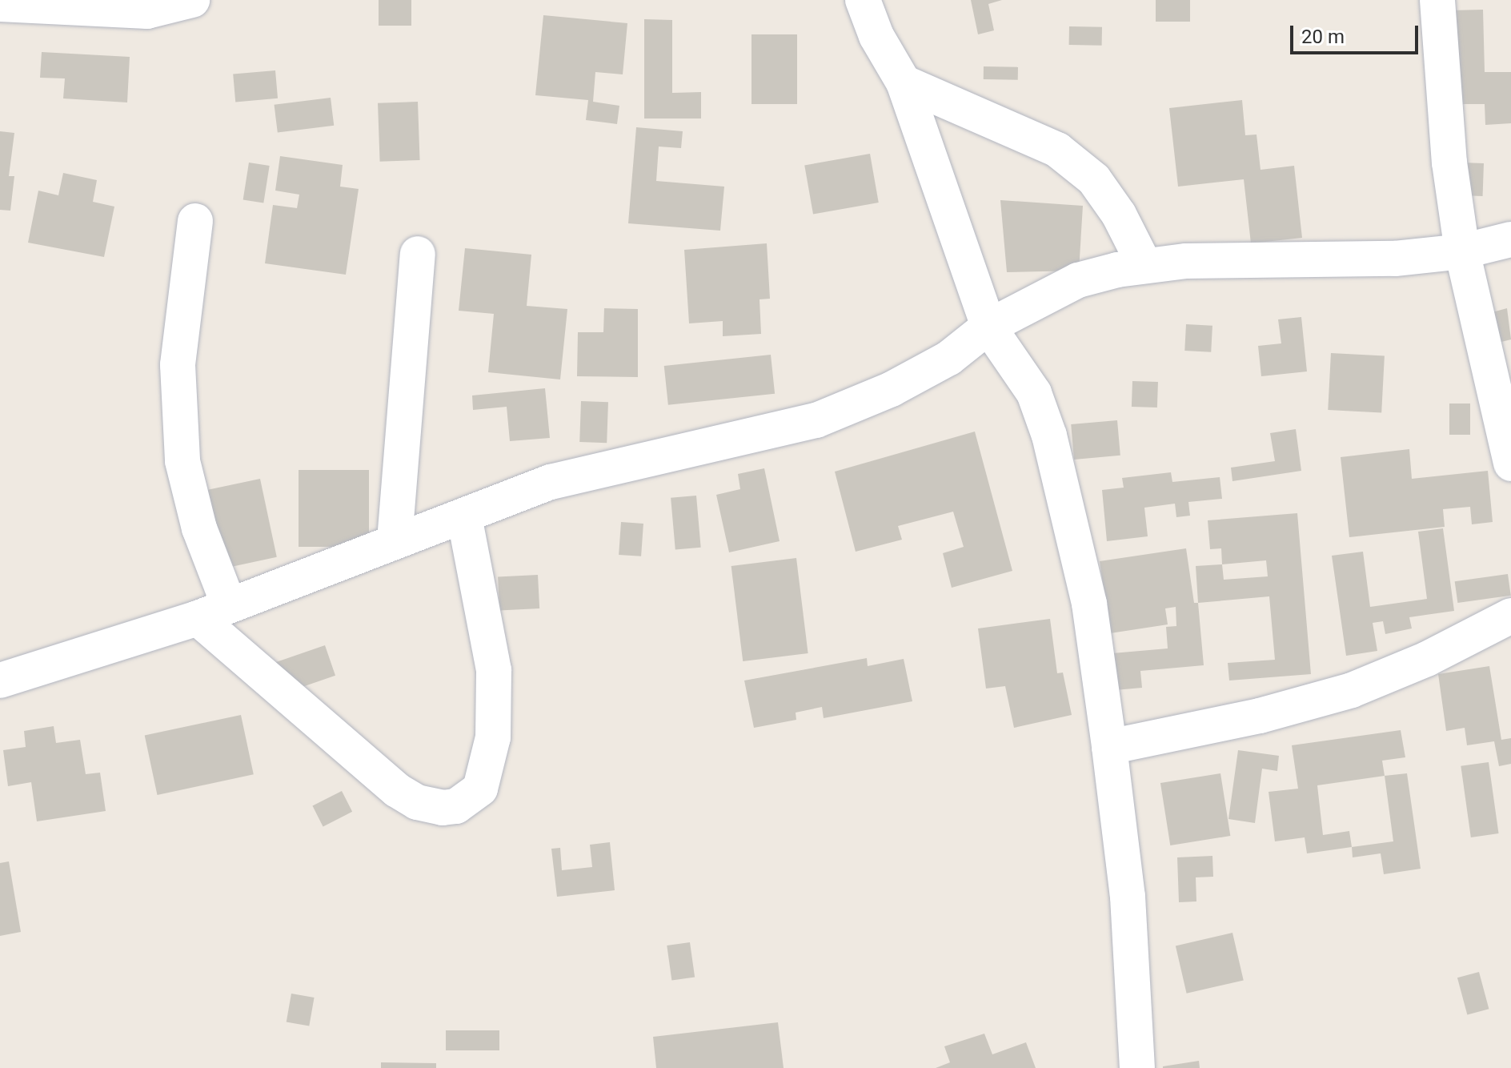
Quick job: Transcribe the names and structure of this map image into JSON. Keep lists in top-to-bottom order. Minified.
{"scale_bar":"20 m"}
